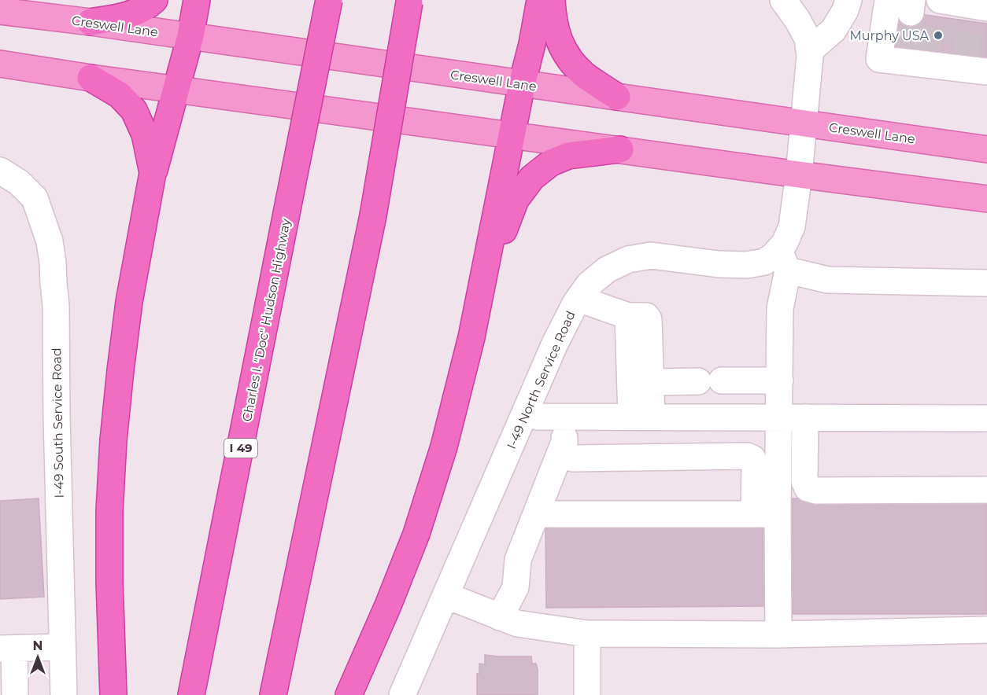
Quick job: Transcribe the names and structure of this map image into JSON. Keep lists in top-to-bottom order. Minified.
{"streets":{"highway":["Charles I. \"Doc\" Hudson Highway","I 49"],"main road":["Creswell Lane"],"street":["I-49 North Service Road","I-49 South Service Road"]},"crossings":[["Creswell Lane","I-49 North Service Road"]],"places":["Murphy USA"],"north":"top"}
